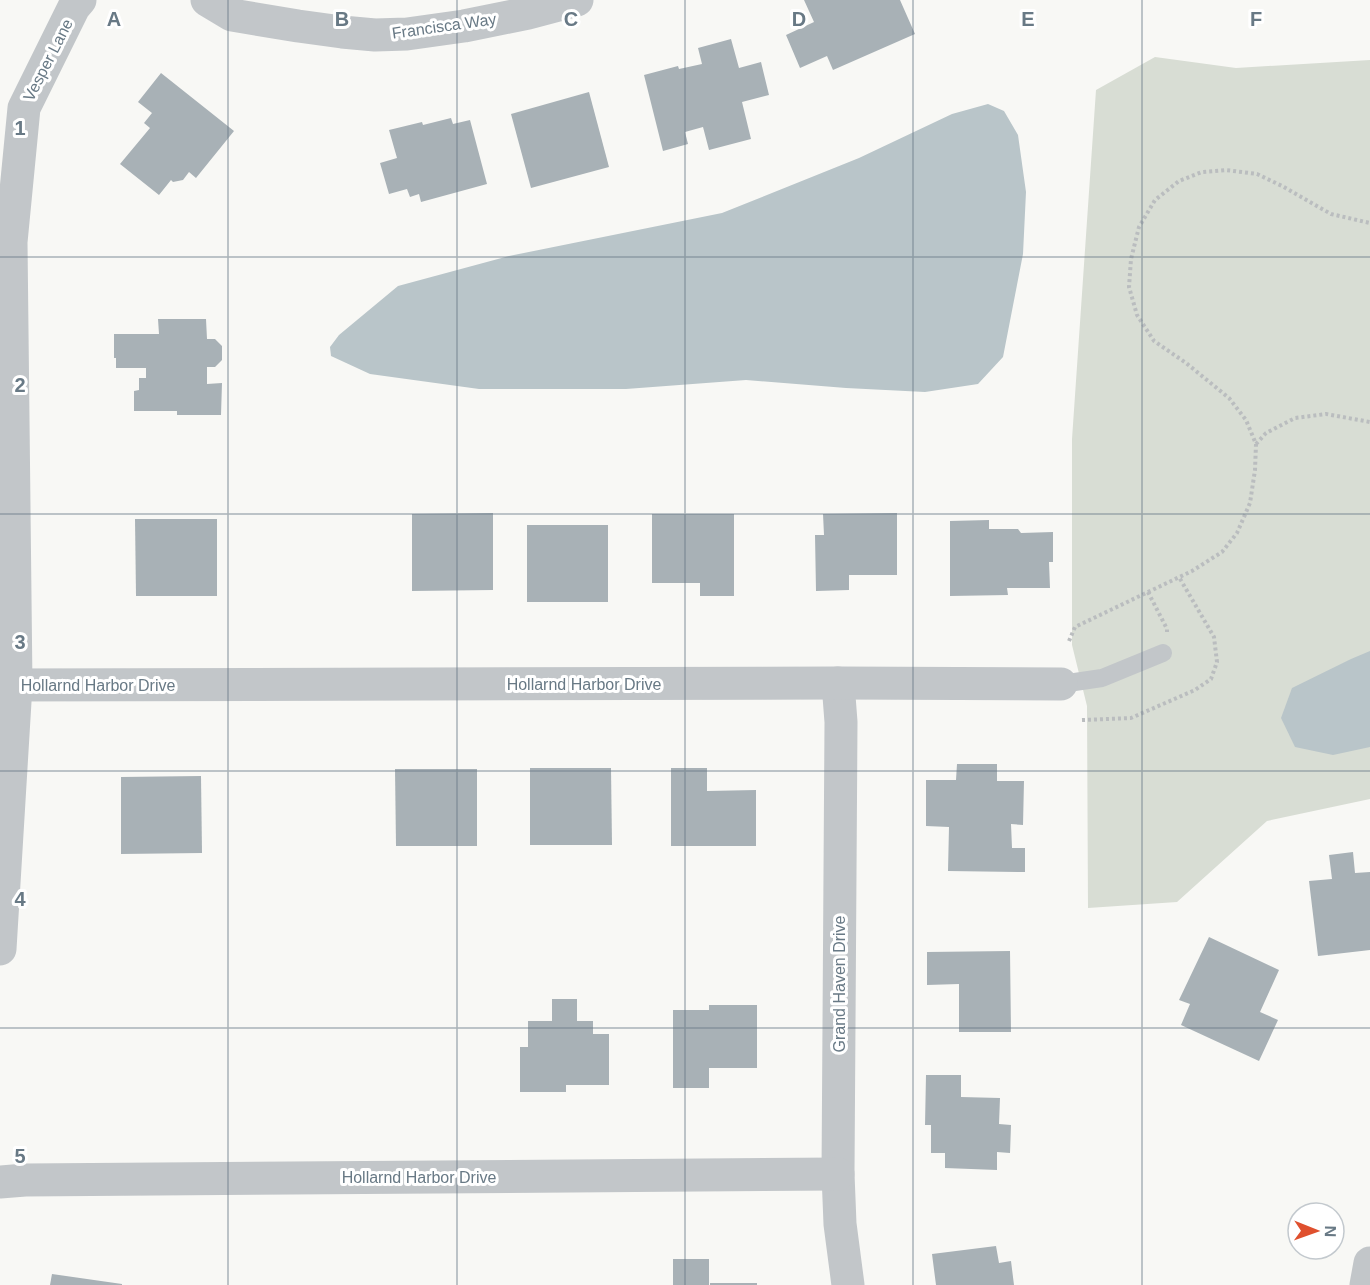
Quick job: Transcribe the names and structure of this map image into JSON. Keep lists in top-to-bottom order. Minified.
{"streets":{"street":["Francisca Way","Vesper Lane","Hollarnd Harbor Drive","Grand Haven Drive"]},"crossings":[["Vesper Lane","Hollarnd Harbor Drive"],["Hollarnd Harbor Drive","Grand Haven Drive"]],"north":"right","grid":{"columns":["A","B","C","D","E","F"],"rows":["1","2","3","4","5"]}}
